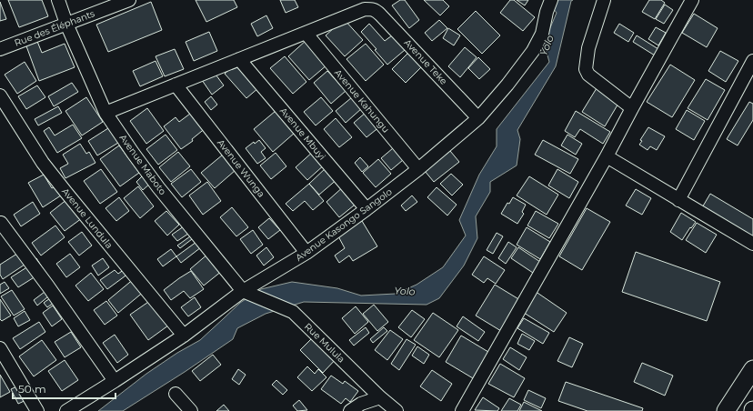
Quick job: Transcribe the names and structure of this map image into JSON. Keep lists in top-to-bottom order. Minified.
{"streets":{"street":["Rue des Éléphants","Avenue Teke","Avenue Kahungu","Avenue Mbuyi","Avenue Maboto","Avenue Wunga","Avenue Lundula","Avenue Kasongo Sangolo","Rue Mulula"]},"crossings":[["Rue des Éléphants","Avenue Maboto"],["Avenue Teke","Avenue Kahungu"],["Avenue Teke","Avenue Kasongo Sangolo"],["Avenue Kahungu","Avenue Kasongo Sangolo"],["Avenue Mbuyi","Avenue Kasongo Sangolo"],["Avenue Maboto","Avenue Kasongo Sangolo"],["Avenue Maboto","Rue Mulula"],["Avenue Wunga","Avenue Kasongo Sangolo"],["Avenue Lundula","Avenue Kasongo Sangolo"],["Avenue Kasongo Sangolo","Rue Mulula"]],"water":["Yolo"],"scale_bar":"50 m"}
